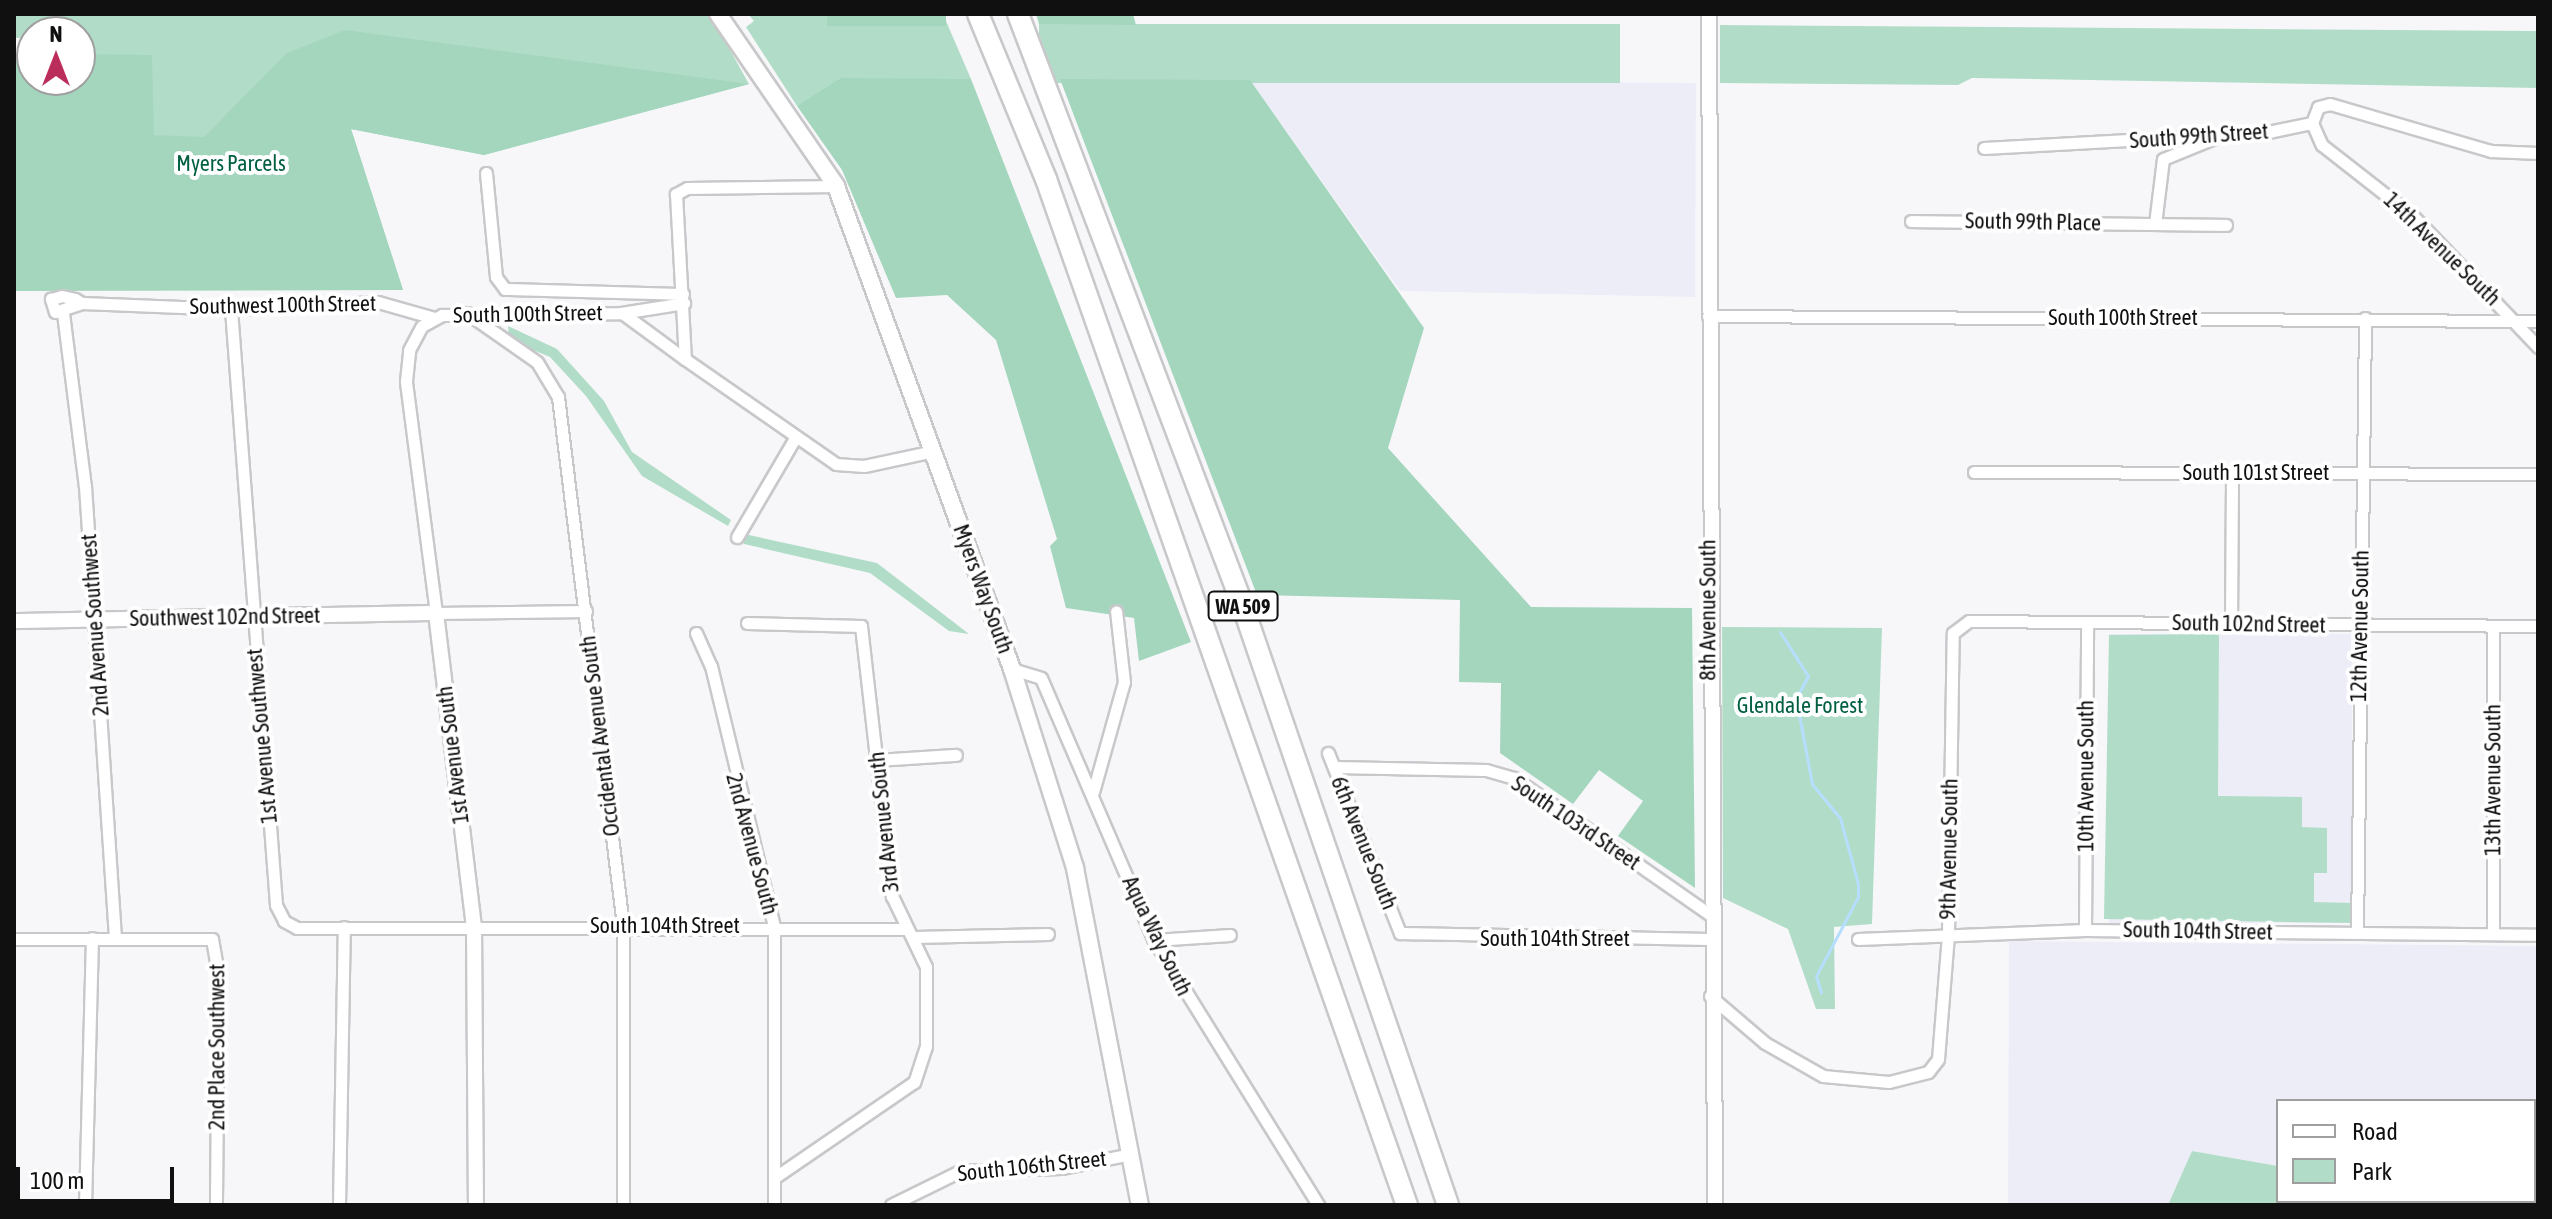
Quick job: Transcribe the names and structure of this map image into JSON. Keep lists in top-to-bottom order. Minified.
{"streets":{"highway":["WA 509"],"main road":["Myers Way South"],"street":["South 99th Street","South 99th Place","14th Avenue South","Southwest 100th Street","South 100th Street","South 101st Street","8th Avenue South","Southwest 102nd Street","South 102nd Street","2nd Avenue Southwest","12th Avenue South","1st Avenue Southwest","Occidental Avenue South","1st Avenue South","10th Avenue South","13th Avenue South","3rd Avenue South","South 103rd Street","6th Avenue South","2nd Avenue South","9th Avenue South","South 104th Street","Aqua Way South","2nd Place Southwest","South 106th Street"]},"crossings":[["South 99th Street","14th Avenue South"],["14th Avenue South","South 100th Street"],["Southwest 100th Street","South 100th Street"],["Southwest 100th Street","2nd Avenue Southwest"],["Southwest 100th Street","1st Avenue Southwest"],["Southwest 100th Street","1st Avenue South"],["South 100th Street","8th Avenue South"],["South 100th Street","12th Avenue South"],["South 100th Street","Occidental Avenue South"],["South 100th Street","1st Avenue South"],["South 101st Street","12th Avenue South"],["Myers Way South","Aqua Way South"],["Myers Way South","South 106th Street"],["8th Avenue South","South 103rd Street"],["8th Avenue South","9th Avenue South"],["8th Avenue South","South 104th Street"],["Southwest 102nd Street","2nd Avenue Southwest"],["Southwest 102nd Street","1st Avenue Southwest"],["Southwest 102nd Street","1st Avenue South"],["South 102nd Street","12th Avenue South"],["South 102nd Street","10th Avenue South"],["South 102nd Street","13th Avenue South"],["South 102nd Street","9th Avenue South"],["2nd Avenue Southwest","2nd Place Southwest"],["12th Avenue South","South 104th Street"],["1st Avenue Southwest","South 104th Street"],["Occidental Avenue South","South 104th Street"],["1st Avenue South","South 104th Street"],["10th Avenue South","South 104th Street"],["13th Avenue South","South 104th Street"],["3rd Avenue South","2nd Avenue South"],["3rd Avenue South","South 104th Street"],["South 103rd Street","6th Avenue South"],["6th Avenue South","South 104th Street"],["2nd Avenue South","South 104th Street"],["9th Avenue South","South 104th Street"]],"parks":["Myers Parcels","Glendale Forest"],"legend":["Road","Park"],"scale_bar":"100 m","north":"top"}
